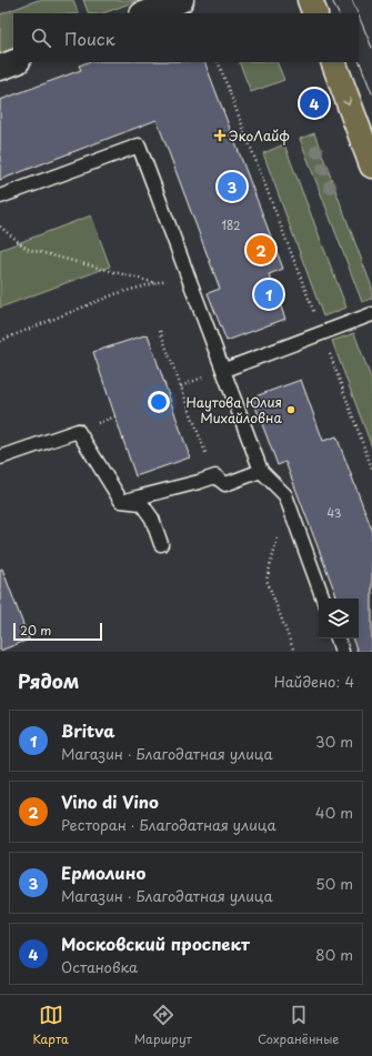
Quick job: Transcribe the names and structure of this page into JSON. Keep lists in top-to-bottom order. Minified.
{"places":{"health":["ЭкоЛайф"],"other":["Наутова Юлия Михайловна"]},"house_numbers":["182","43"],"scale_bar":"20 m","page":{"search":"Поиск","pins":["4","3","2","1"],"scale":"20 m","heading":["Рядом","Найдено: 4"],"list":[{"mark":"1","name":"Britva","note":"Магазин · Благодатная улица","value":"30 m"},{"mark":"2","name":"Vino di Vino","note":"Ресторан · Благодатная улица","value":"40 m"},{"mark":"3","name":"Ермолино","note":"Магазин · Благодатная улица","value":"50 m"},{"mark":"4","name":"Московский проспект","note":"Остановка","value":"80 m"}],"nav":["Карта","Маршрут","Сохранённые"]}}
